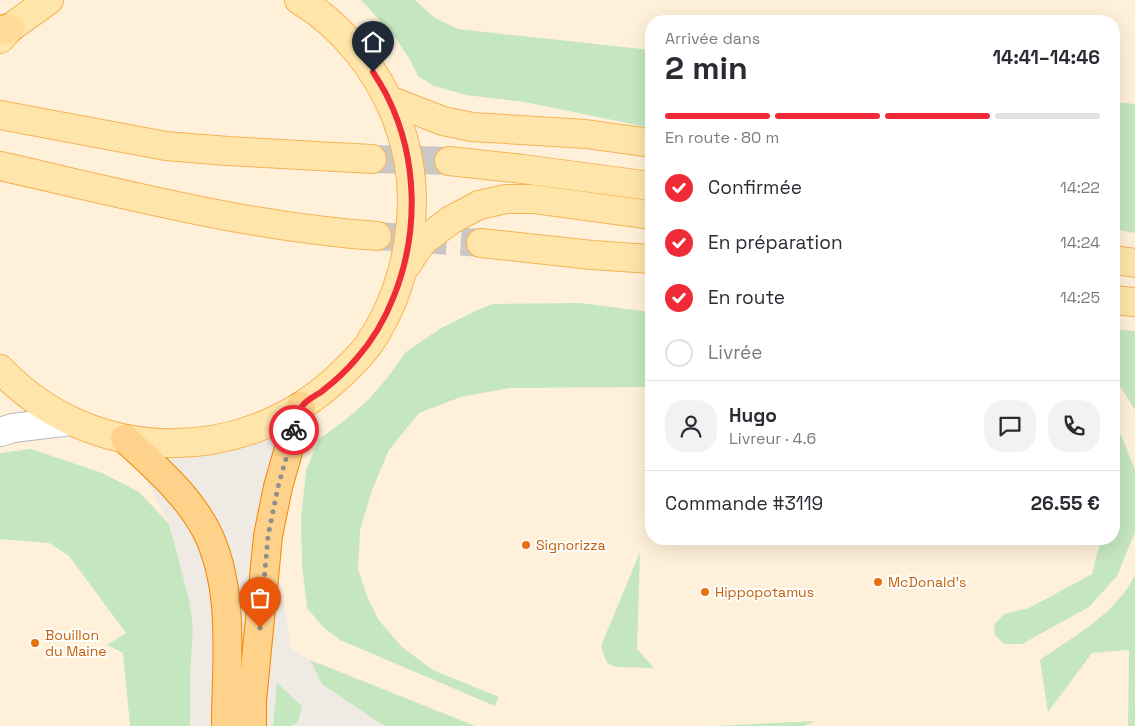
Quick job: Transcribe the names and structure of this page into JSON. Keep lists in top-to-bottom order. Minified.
{"places":["Signorizza","McDonald's","Hippopotamus","Bouillon du Maine"],"page":{"heading":["2 min","Arrivée dans","14:41–14:46"],"panel":["Hugo","Livreur · 4.6","Commande #3119","26.55 €"],"bar":"En route · 80 m","list":[["Confirmée","14:22"],["En préparation","14:24"],["En route","14:25"],"Livrée"]}}
